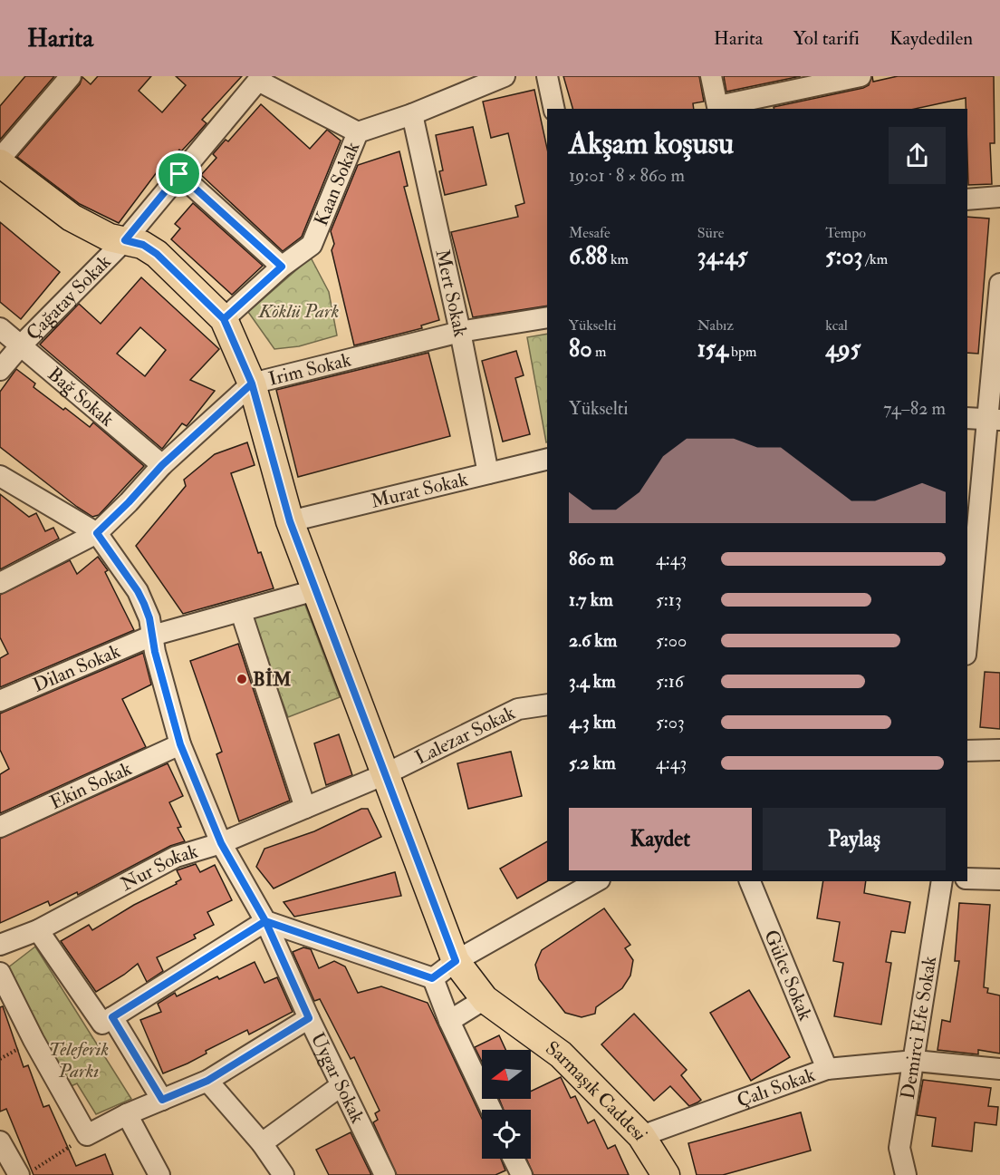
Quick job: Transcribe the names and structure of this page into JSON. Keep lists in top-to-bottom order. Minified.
{"streets":{"main road":["Sarmaşık Caddesi"],"street":["Kaan Sokak","Mert Sokak","Çağatay Sokak","Irim Sokak","Bağ Sokak","Murat Sokak","Dilan Sokak","Lalezar Sokak","Ekin Sokak","Nur Sokak","Gülce Sokak","Demirci Efe Sokak","Uygar Sokak","Çalı Sokak"]},"crossings":[["Kaan Sokak","Mert Sokak"],["Kaan Sokak","Sarmaşık Caddesi"],["Mert Sokak","Irim Sokak"],["Mert Sokak","Murat Sokak"],["Çağatay Sokak","Bağ Sokak"],["Çağatay Sokak","Sarmaşık Caddesi"],["Irim Sokak","Bağ Sokak"],["Irim Sokak","Uygar Sokak"],["Irim Sokak","Sarmaşık Caddesi"],["Murat Sokak","Sarmaşık Caddesi"],["Dilan Sokak","Uygar Sokak"],["Lalezar Sokak","Nur Sokak"],["Lalezar Sokak","Sarmaşık Caddesi"],["Ekin Sokak","Uygar Sokak"],["Nur Sokak","Uygar Sokak"],["Nur Sokak","Sarmaşık Caddesi"],["Gülce Sokak","Çalı Sokak"],["Demirci Efe Sokak","Çalı Sokak"],["Çalı Sokak","Sarmaşık Caddesi"]],"parks":["Köklü Park","Teleferik Parkı"],"places":["BİM"],"north":"left","page":{"header":"Harita","nav":["Harita","Yol tarifi","Kaydedilen"],"heading":["Akşam koşusu","19:01 · 8 × 860 m"],"stats":[["Mesafe","6.88 km"],["Süre","34:45"],["Tempo","5:03 /km"],["Yükselti","80 m"],["Nabız","154 bpm"],["kcal","495"]],"chart":["Yükselti","74–82 m"],"list":[{"name":"860 m","note":"4:43"},{"name":"1.7 km","note":"5:13"},{"name":"2.6 km","note":"5:00"},{"name":"3.4 km","note":"5:16"},{"name":"4.3 km","note":"5:03"},{"name":"5.2 km","note":"4:43"}],"buttons":["Kaydet","Paylaş"]}}
